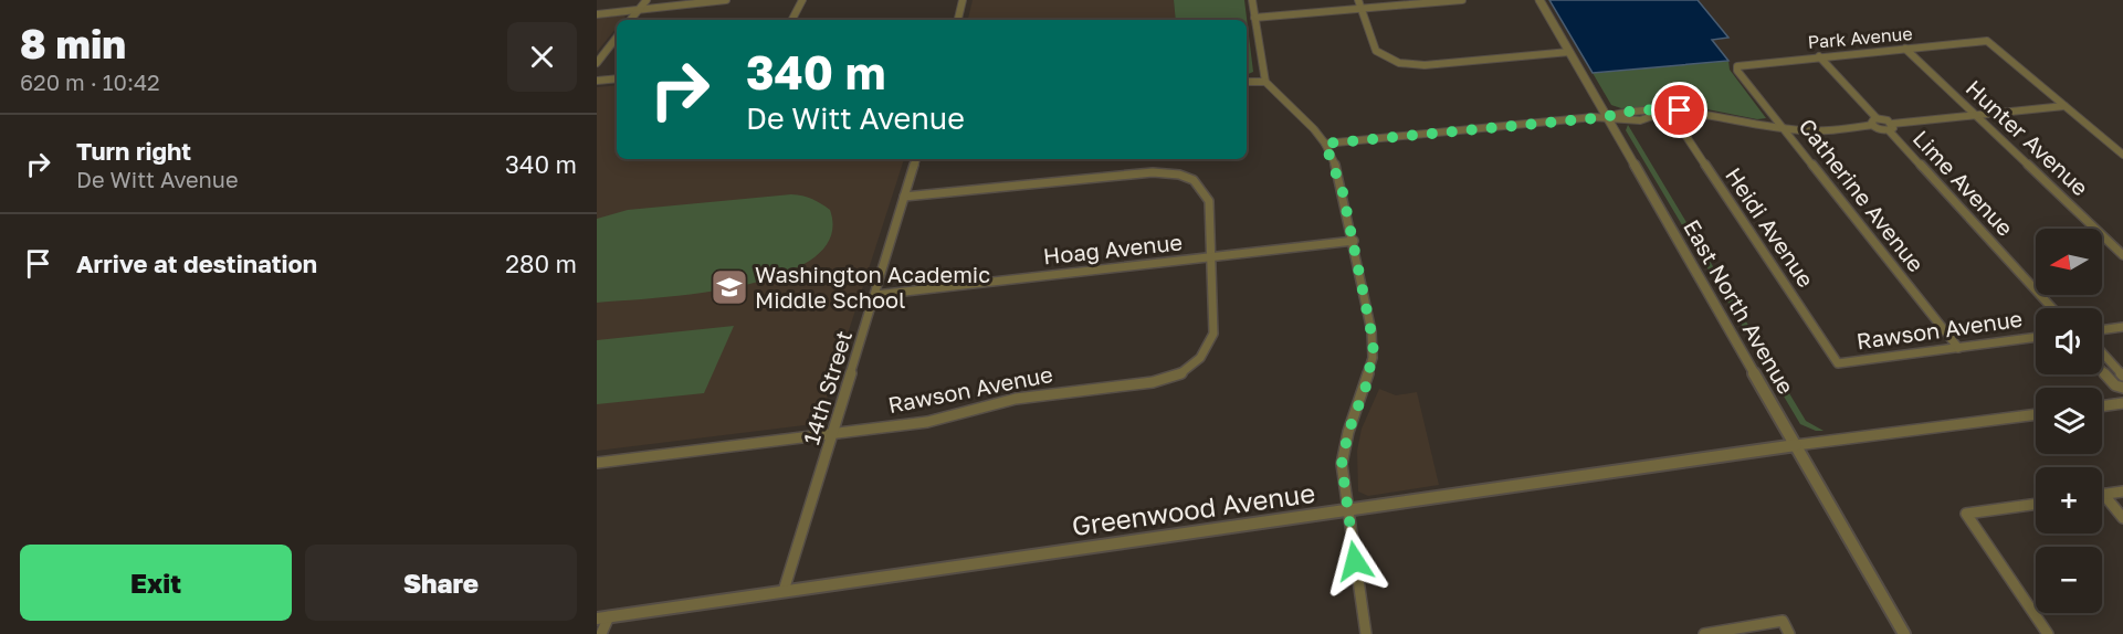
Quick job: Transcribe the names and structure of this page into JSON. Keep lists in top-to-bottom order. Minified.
{"streets":{"street":["Park Avenue","Hunter Avenue","Lime Avenue","Catherine Avenue","Heidi Avenue","Hoag Avenue","East North Avenue","Rawson Avenue","14th Street","Greenwood Avenue"]},"crossings":[["Park Avenue","Hunter Avenue"],["Park Avenue","Catherine Avenue"],["Catherine Avenue","Rawson Avenue"],["Heidi Avenue","Rawson Avenue"],["Hoag Avenue","Rawson Avenue"],["Hoag Avenue","14th Street"],["East North Avenue","Greenwood Avenue"],["Rawson Avenue","14th Street"],["14th Street","Greenwood Avenue"]],"places":{"school or university":["Washington Academic Middle School"]},"north":"left","page":{"heading":["8 min","620 m · 10:42"],"turn":["340 m","De Witt Avenue"],"list":[{"name":"Turn right","note":"De Witt Avenue","value":"340 m"},{"name":"Arrive at destination","value":"280 m"}],"map_buttons":["+","−"],"buttons":["Exit","Share"]}}
